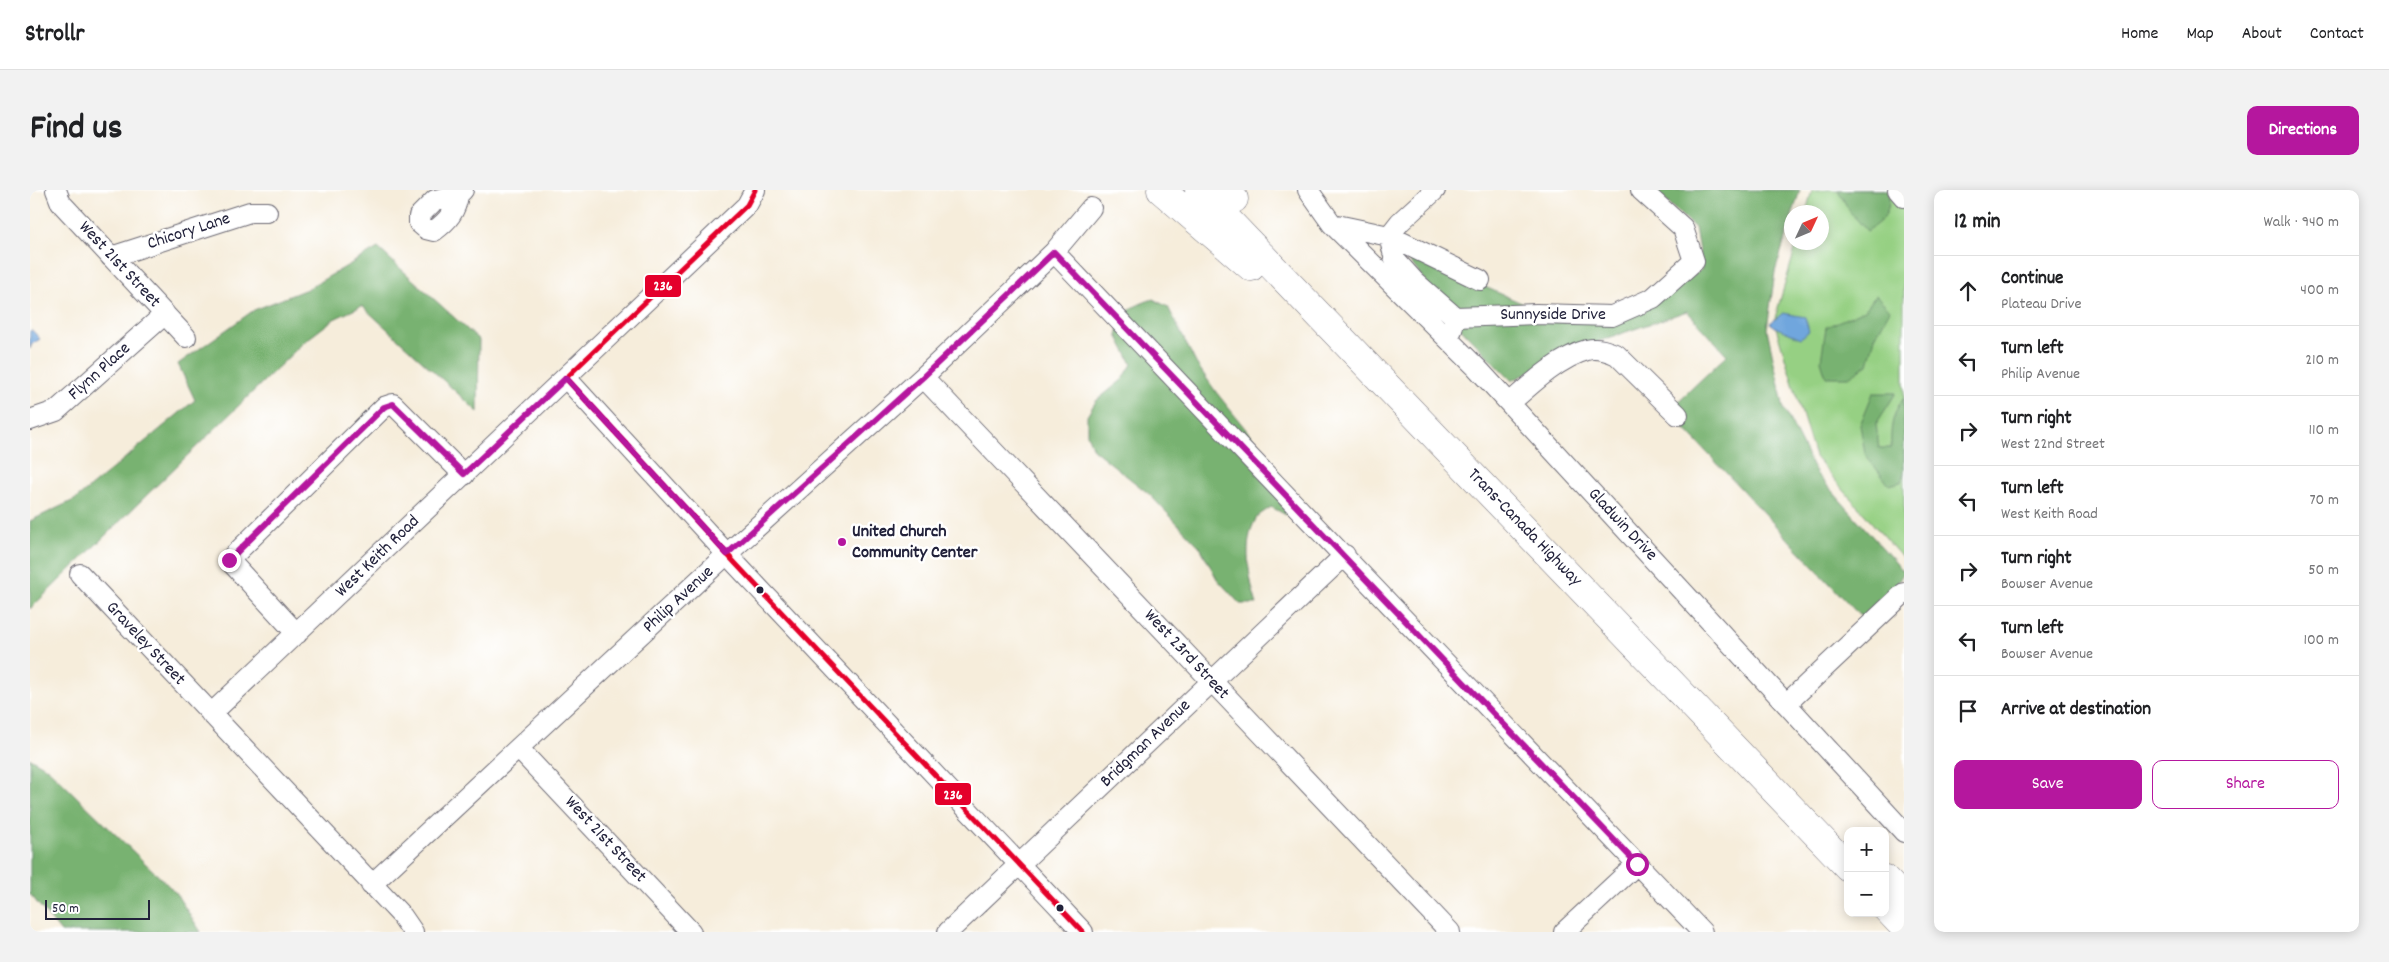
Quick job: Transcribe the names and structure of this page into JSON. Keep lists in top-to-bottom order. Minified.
{"streets":{"highway":["Trans-Canada Highway"],"street":["Chicory Lane","West 21st Street","Sunnyside Drive","Flynn Place","Gladwin Drive","West Keith Road","Philip Avenue","Graveley Street","West 23rd Street","Bridgman Avenue"]},"crossings":[["Chicory Lane","West 21st Street"],["West 21st Street","Flynn Place"],["West 21st Street","Philip Avenue"],["West Keith Road","Graveley Street"],["Philip Avenue","West 23rd Street"],["West 23rd Street","Bridgman Avenue"]],"places":["United Church Community Center"],"lines":["transit line 236"],"scale_bar":"50 m","north":"top right","page":{"header":"Strollr","nav":["Home","Map","About","Contact"],"title":"Find us","buttons":["Directions",["Save","Share"]],"heading":["12 min","Walk · 940 m"],"list":[["Continue","Plateau Drive","400 m"],["Turn left","Philip Avenue","210 m"],["Turn right","West 22nd Street","110 m"],["Turn left","West Keith Road","70 m"],["Turn right","Bowser Avenue","50 m"],["Turn left","Bowser Avenue","100 m"],"Arrive at destination"],"map_buttons":["+","−"],"scale":"50 m"}}
